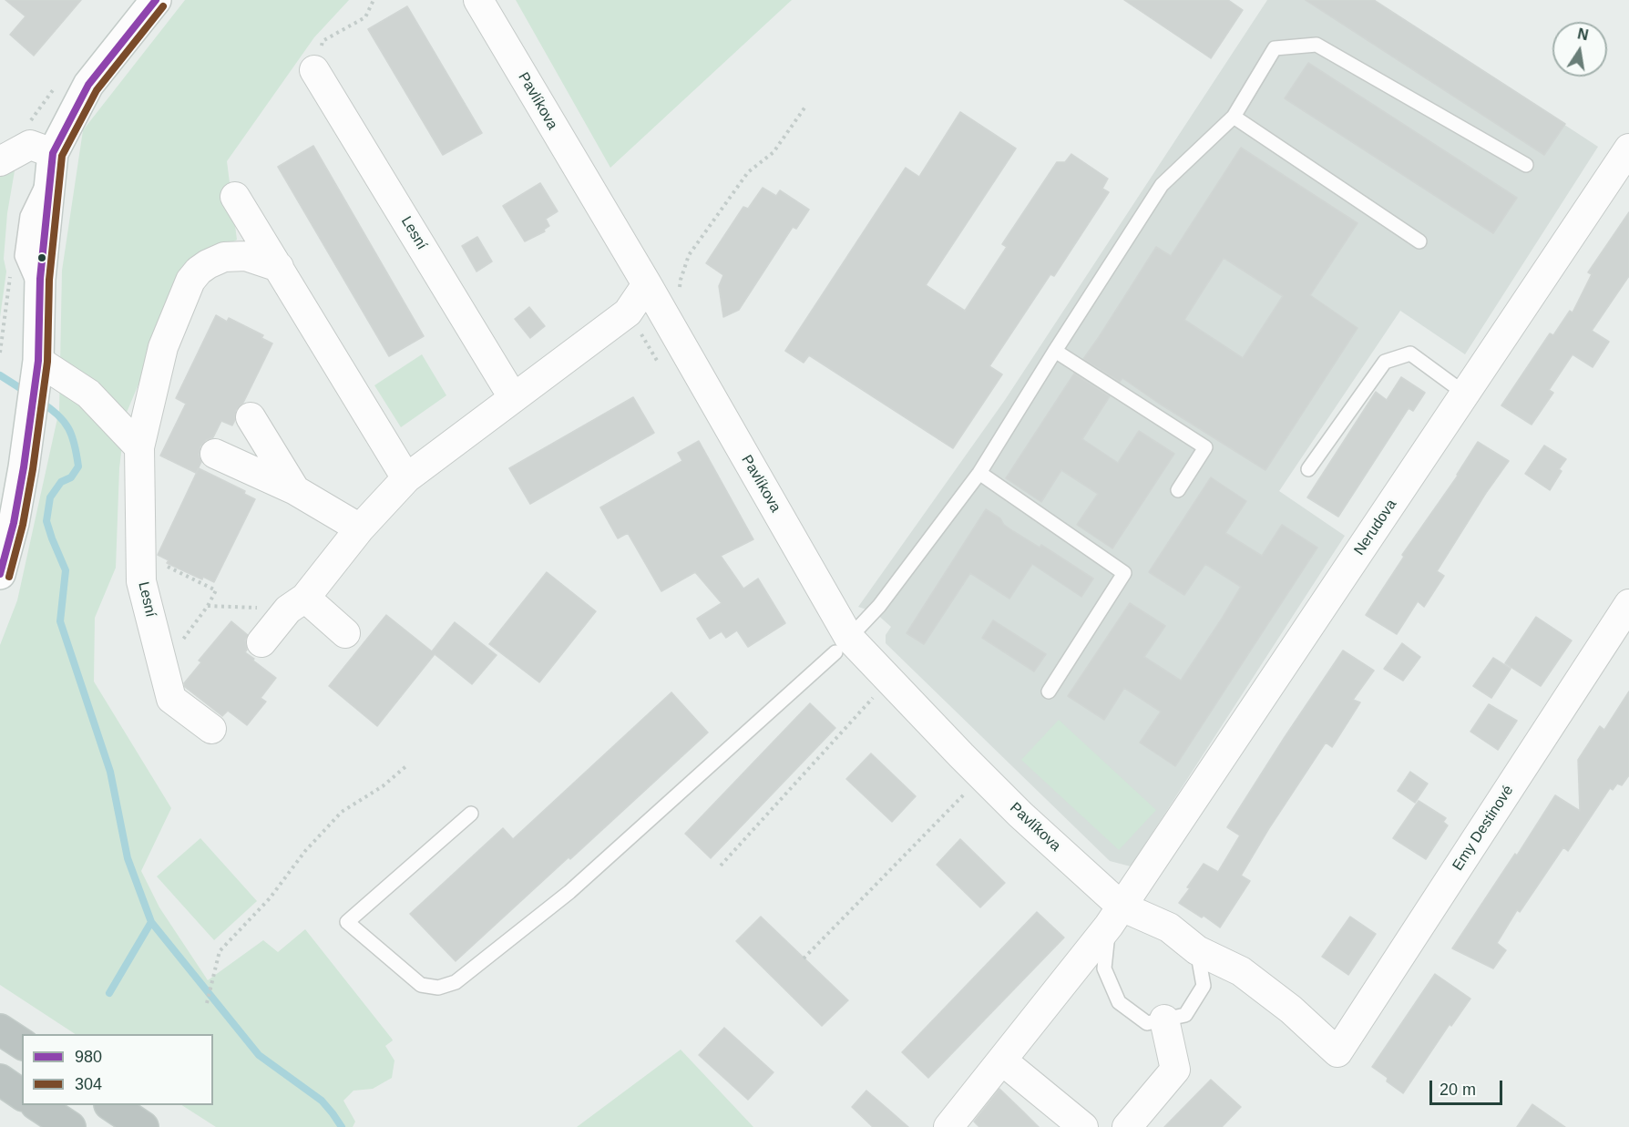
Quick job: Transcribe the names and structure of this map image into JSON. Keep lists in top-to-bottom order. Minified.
{"streets":{"street":["Pavlíkova","Lesní","Nerudova","Emy Destinové"]},"crossings":[["Pavlíkova","Nerudova"],["Pavlíkova","Emy Destinové"]],"lines":["transit line 980","transit line 304"],"legend":["980","304"],"scale_bar":"20 m","north":"top"}
